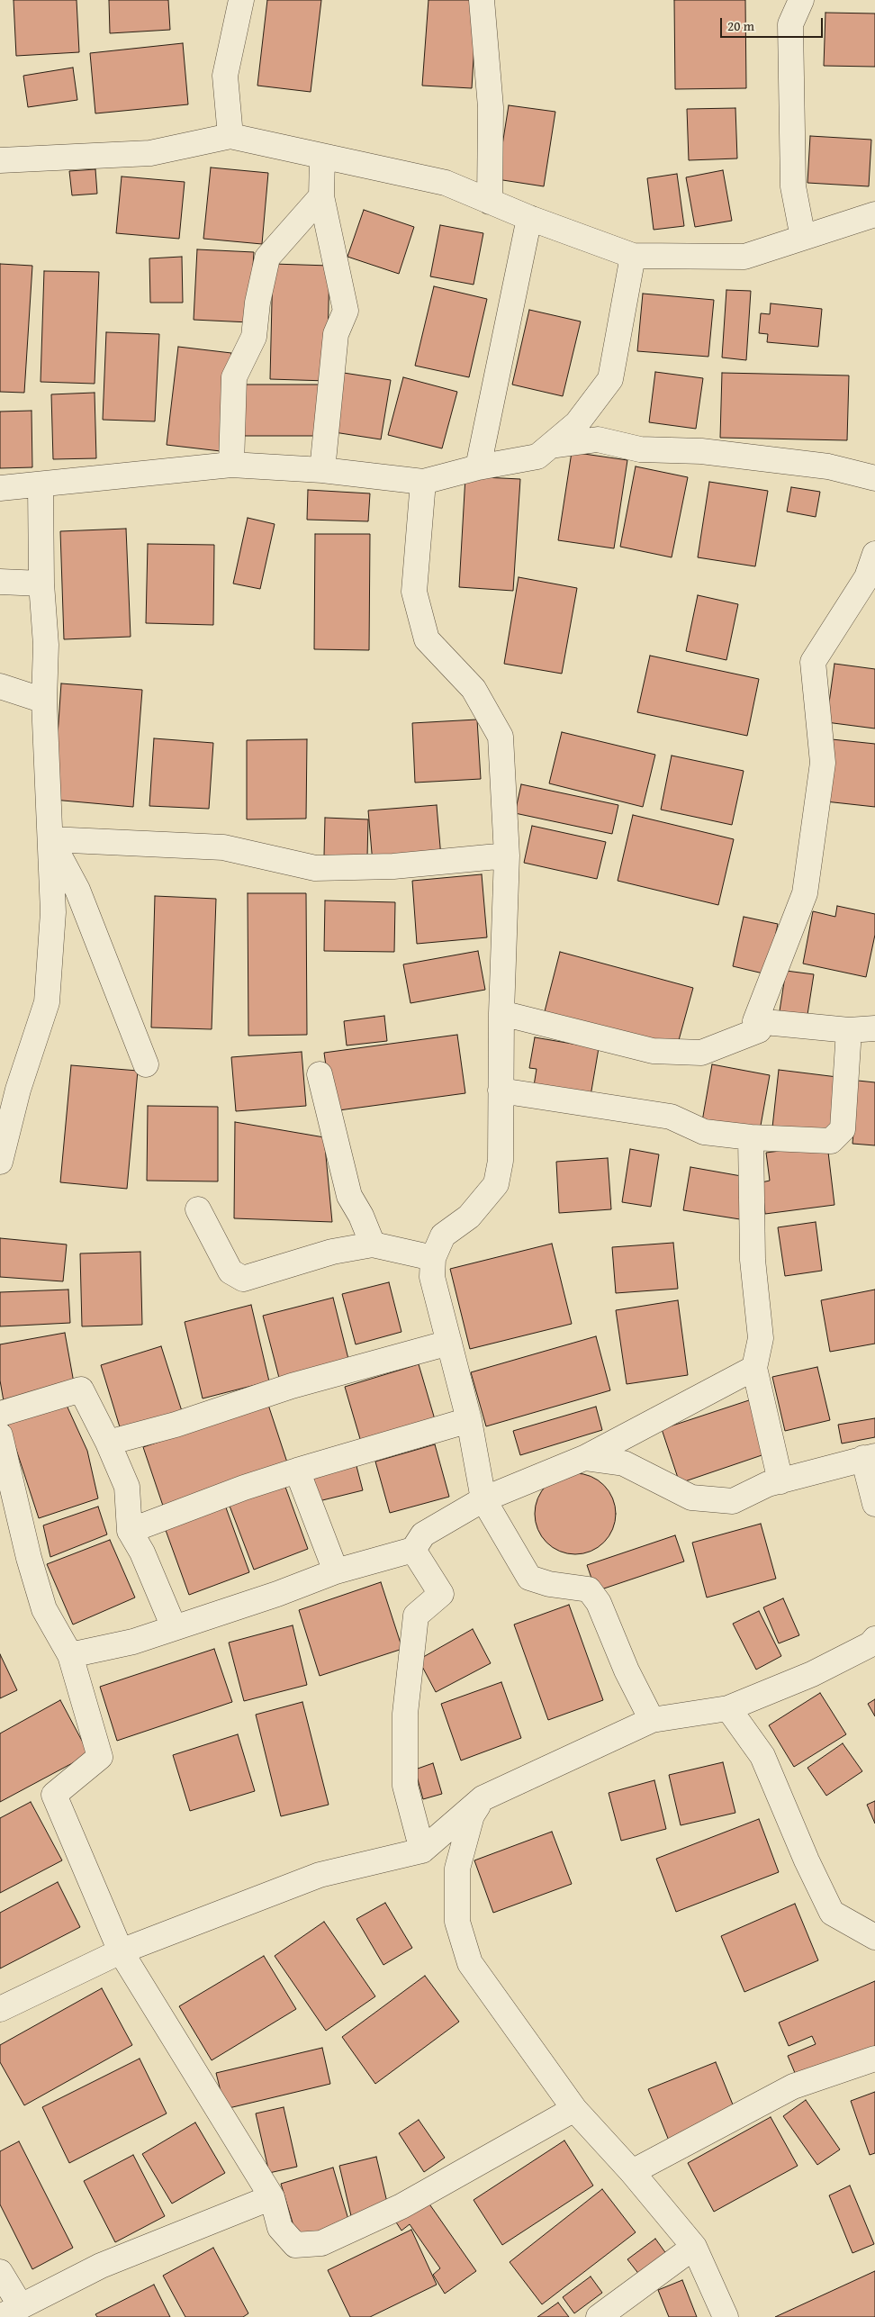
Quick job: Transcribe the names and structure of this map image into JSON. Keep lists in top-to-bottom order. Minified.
{"scale_bar":"20 m"}
